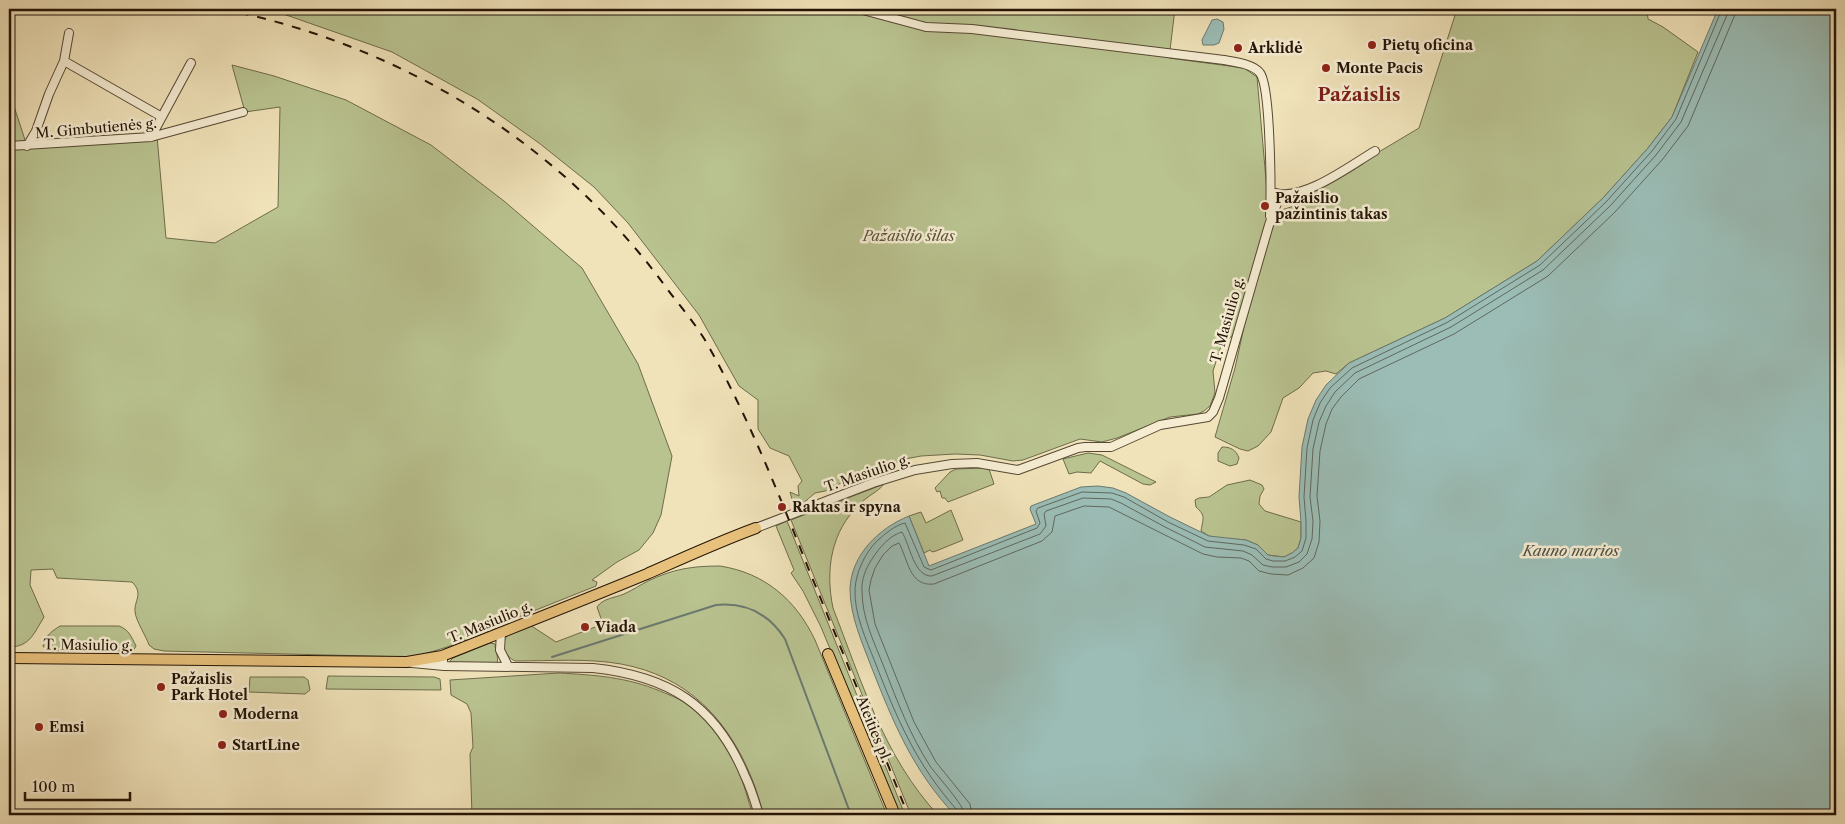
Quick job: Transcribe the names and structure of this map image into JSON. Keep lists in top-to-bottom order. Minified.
{"streets":{"main road":["T. Masiulio g.","Ateities pl."],"street":["M. Gimbutienės g."]},"districts":["Pažaislis"],"water":["Kauno marios"],"parks":["Pažaislio šilas"],"places":["Pietų oficina","Arklidė","Monte Pacis","Pažaislio pažintinis takas","Raktas ir spyna","Viada","Pažaislis Park Hotel","Moderna","Emsi","StartLine"],"scale_bar":"100 m"}
